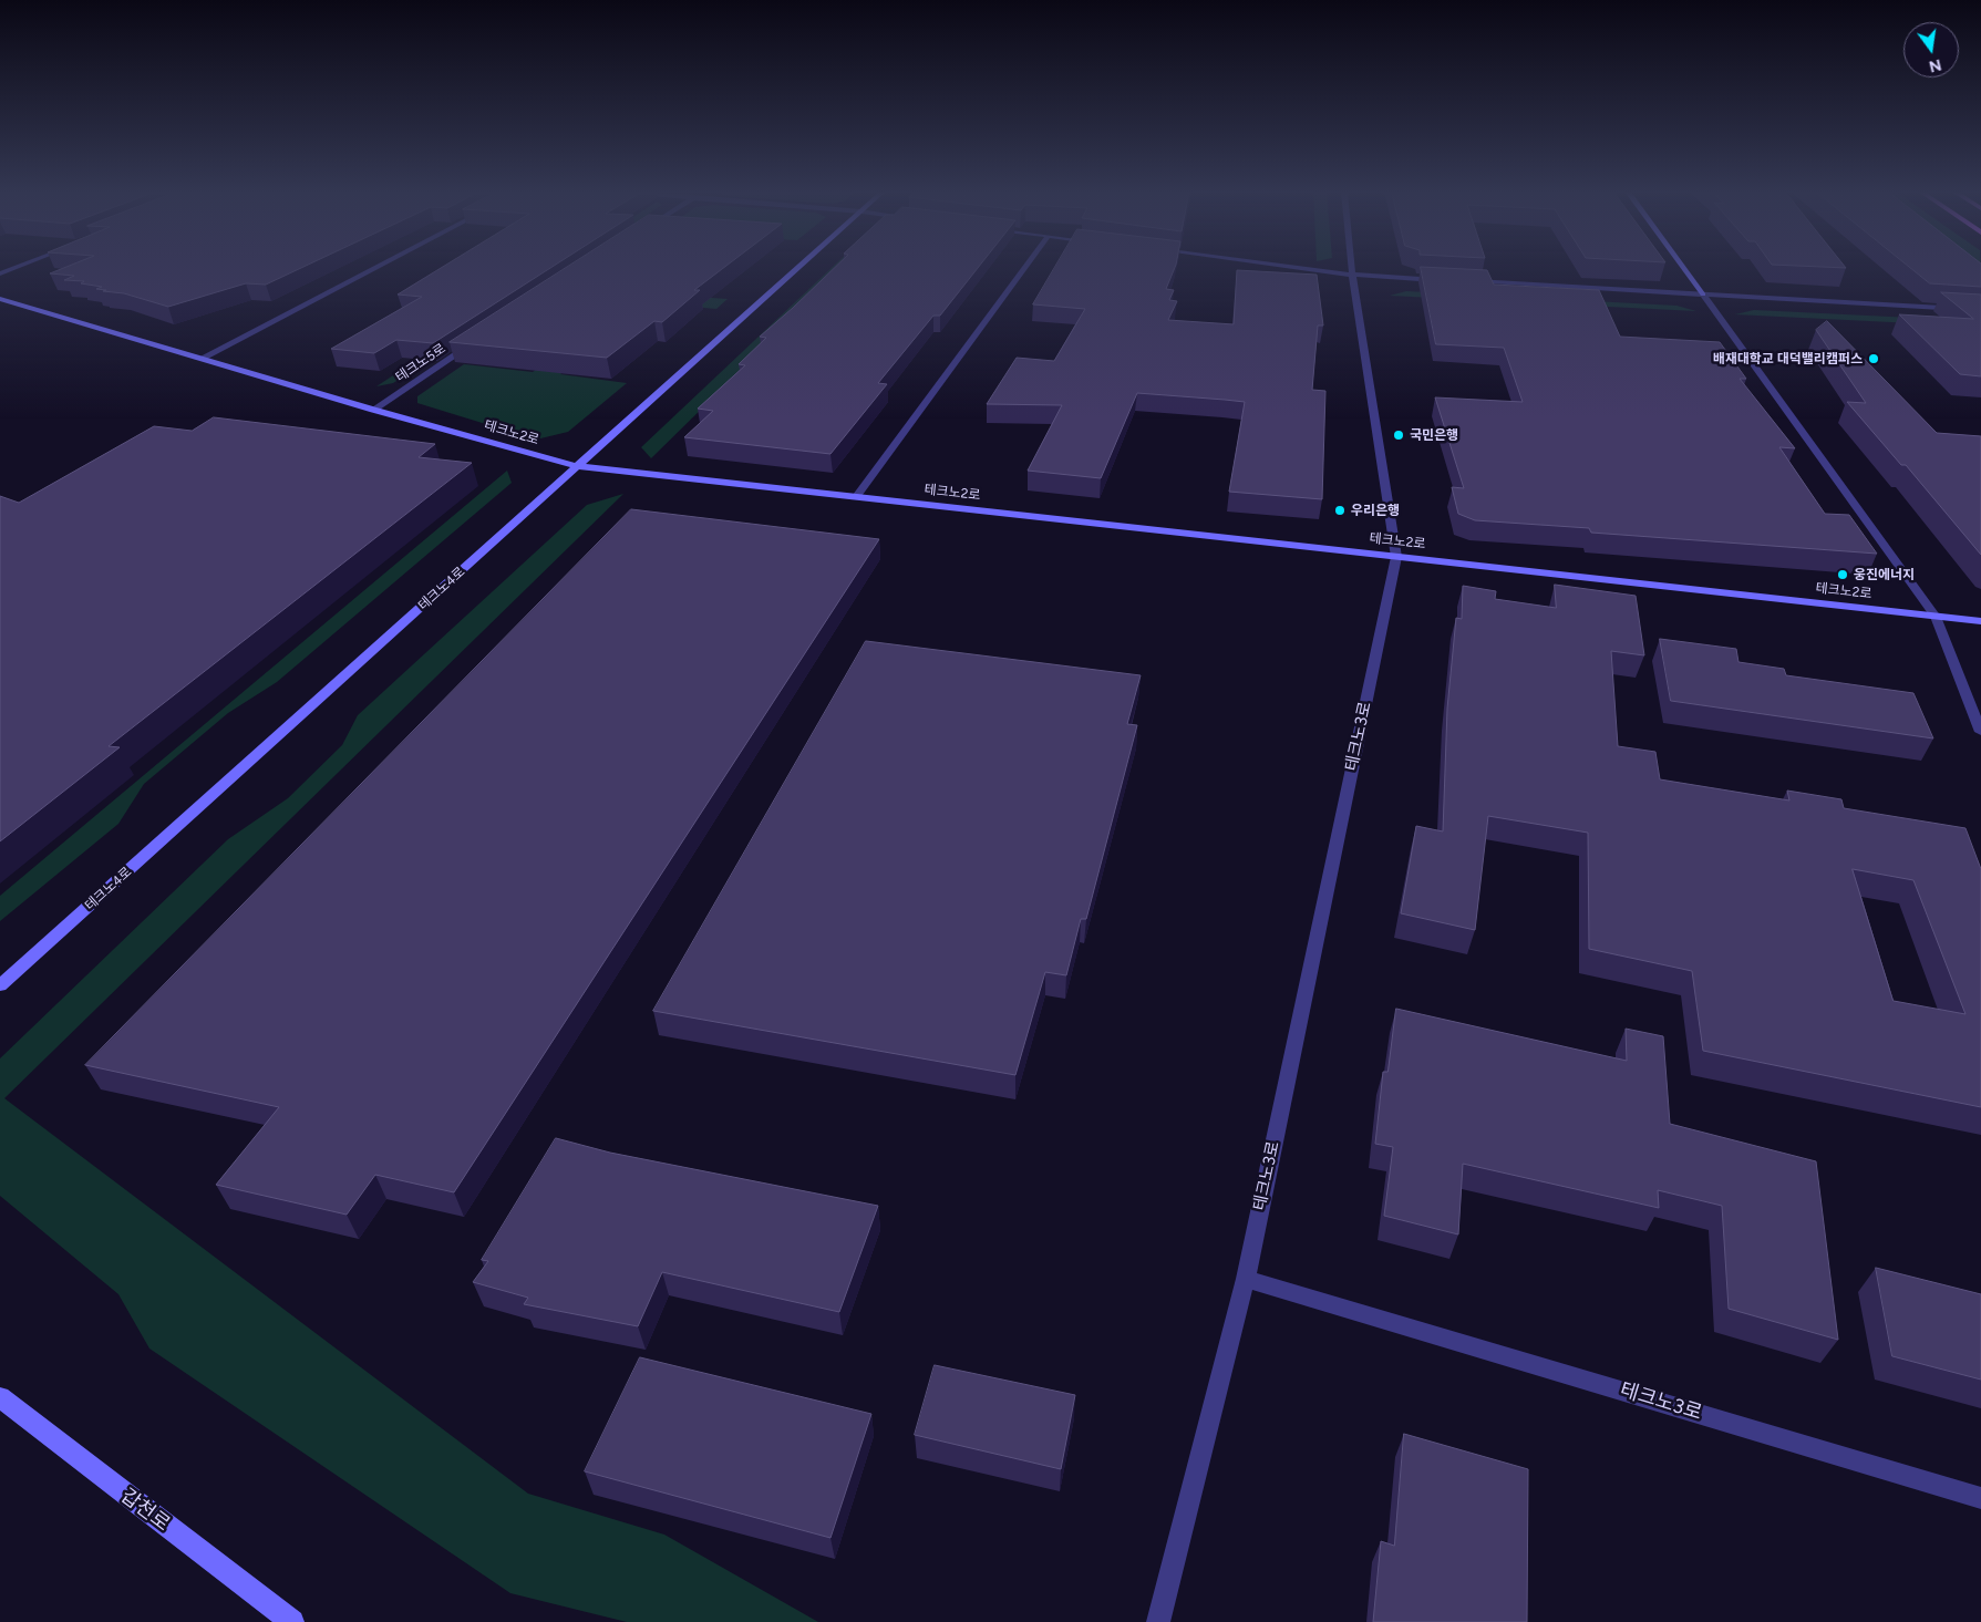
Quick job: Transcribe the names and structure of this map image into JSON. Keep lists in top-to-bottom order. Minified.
{"streets":{"main road":["테크노2로","테크노4로","갑천로"],"street":["테크노5로","테크노3로"]},"crossings":[["테크노5로","테크노2로"],["테크노2로","테크노4로"],["테크노2로","테크노3로"]],"places":["배재대학교 대덕밸리캠퍼스","국민은행","우리은행","웅진에너지"],"north":"bottom"}
